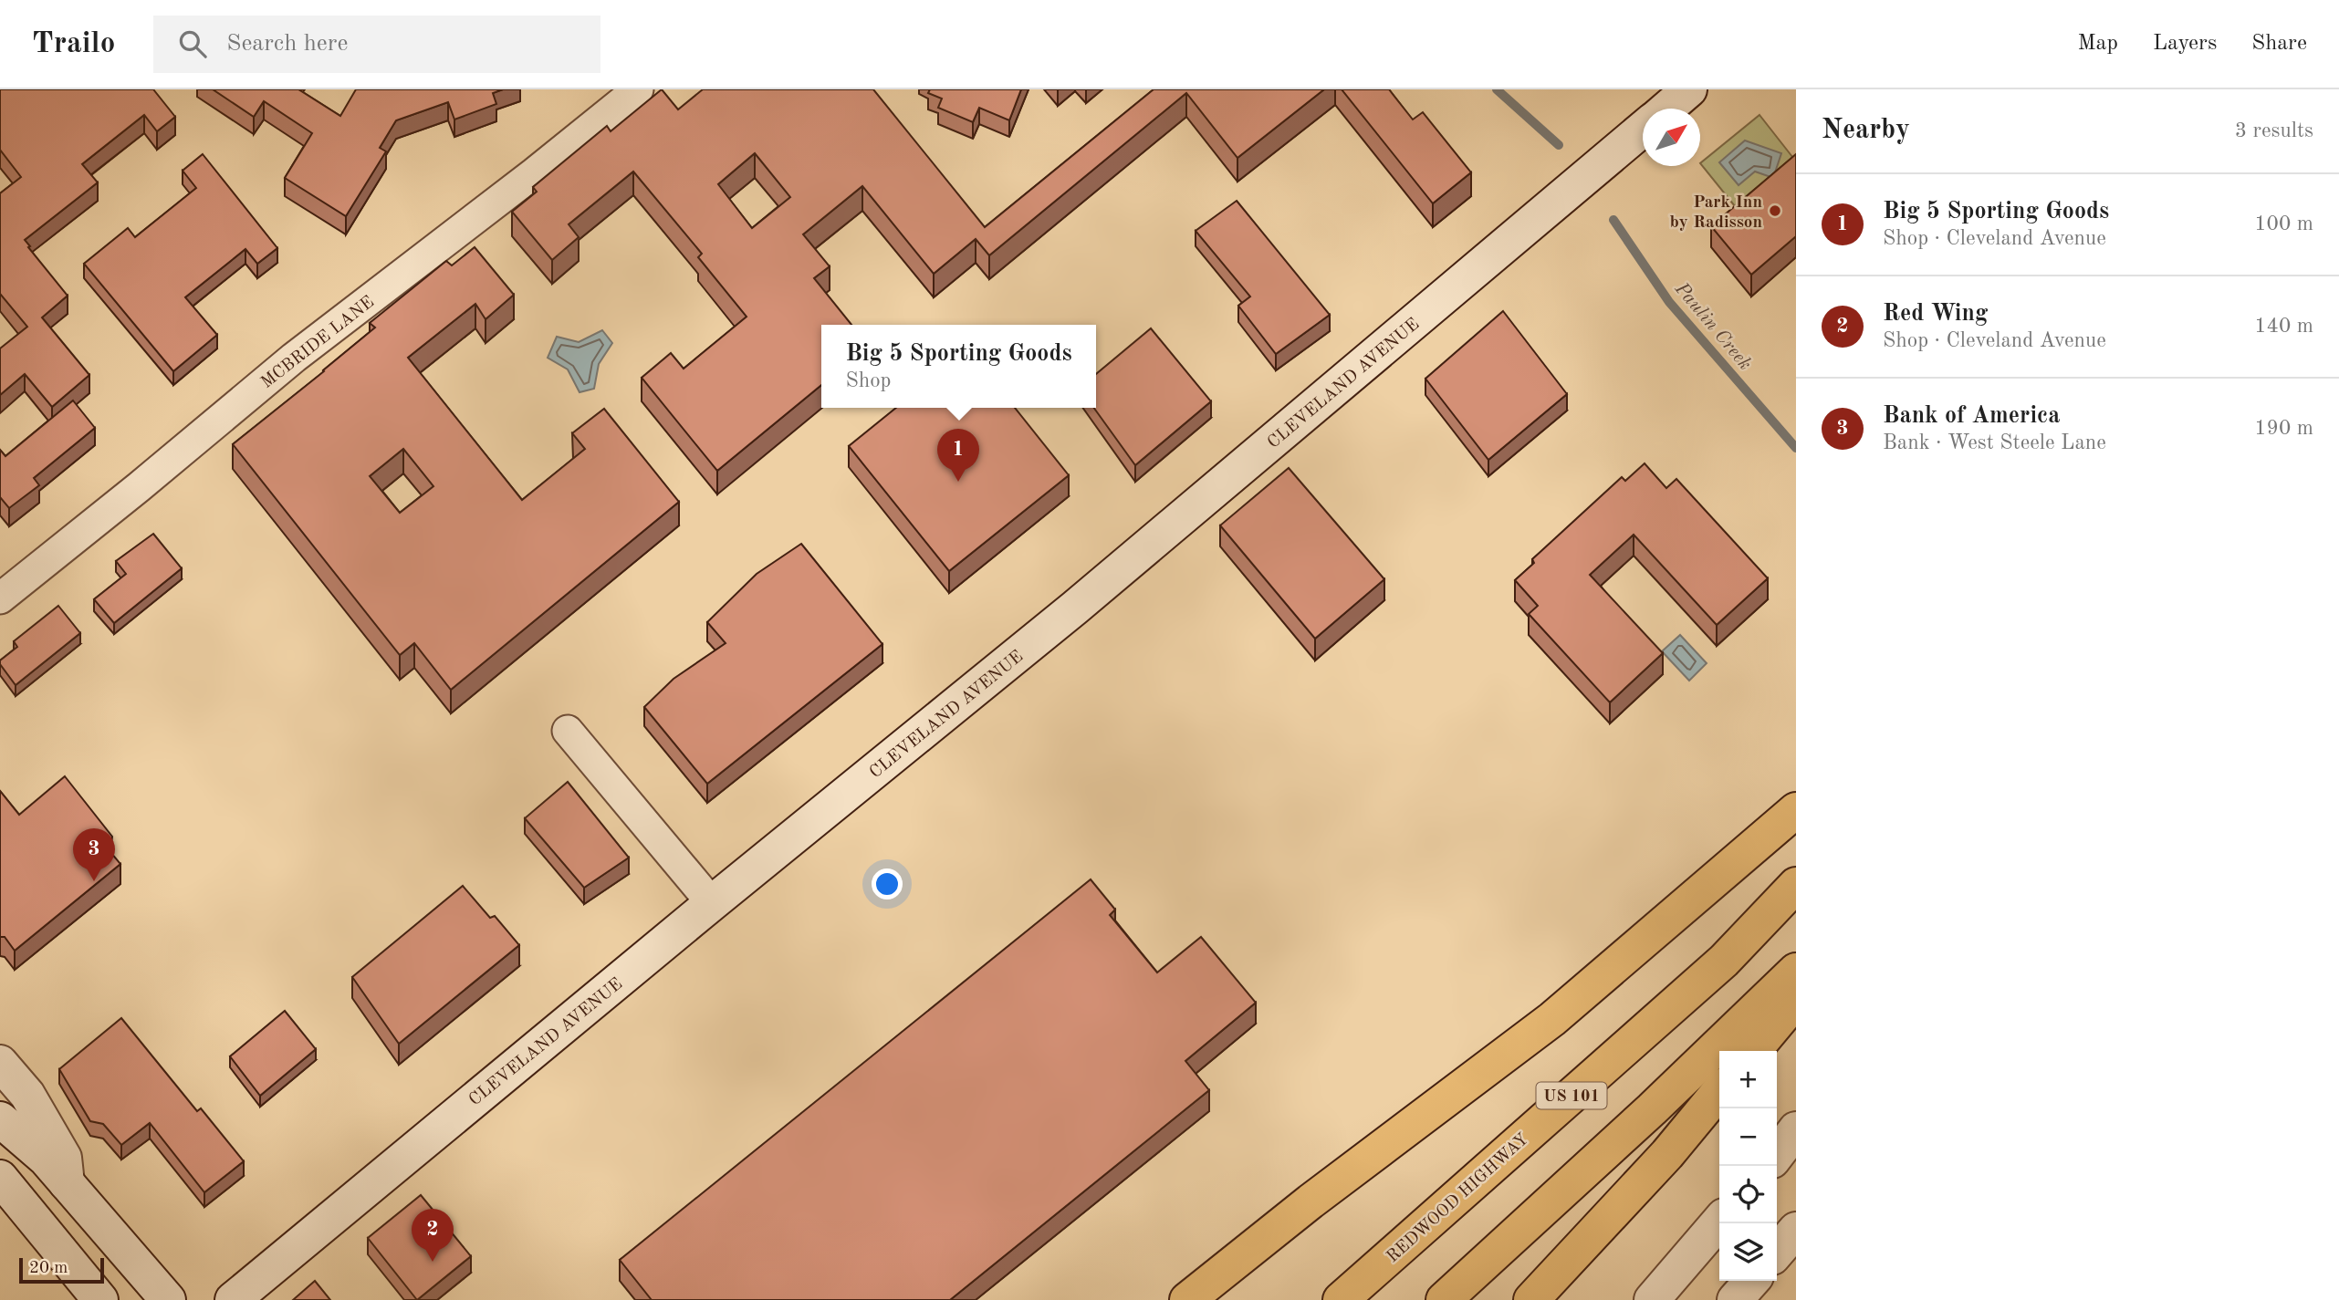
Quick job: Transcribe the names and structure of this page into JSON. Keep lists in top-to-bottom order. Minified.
{"streets":{"highway":["US 101","REDWOOD HIGHWAY"],"main road":["CLEVELAND AVENUE"],"street":["MCBRIDE LANE"]},"water":["Paulin Creek"],"places":["Park Inn by Radisson"],"scale_bar":"20 m","north":"top right","page":{"header":"Trailo","search":"Search here","nav":["Map","Layers","Share"],"heading":["Nearby","3 results"],"list":[{"mark":"1","name":"Big 5 Sporting Goods","note":"Shop · Cleveland Avenue","value":"100 m"},{"mark":"2","name":"Red Wing","note":"Shop · Cleveland Avenue","value":"140 m"},{"mark":"3","name":"Bank of America","note":"Bank · West Steele Lane","value":"190 m"}],"popup":["Big 5 Sporting Goods","Shop"],"pins":["1","3","2"],"map_buttons":["+","−"],"scale":"20 m"}}
